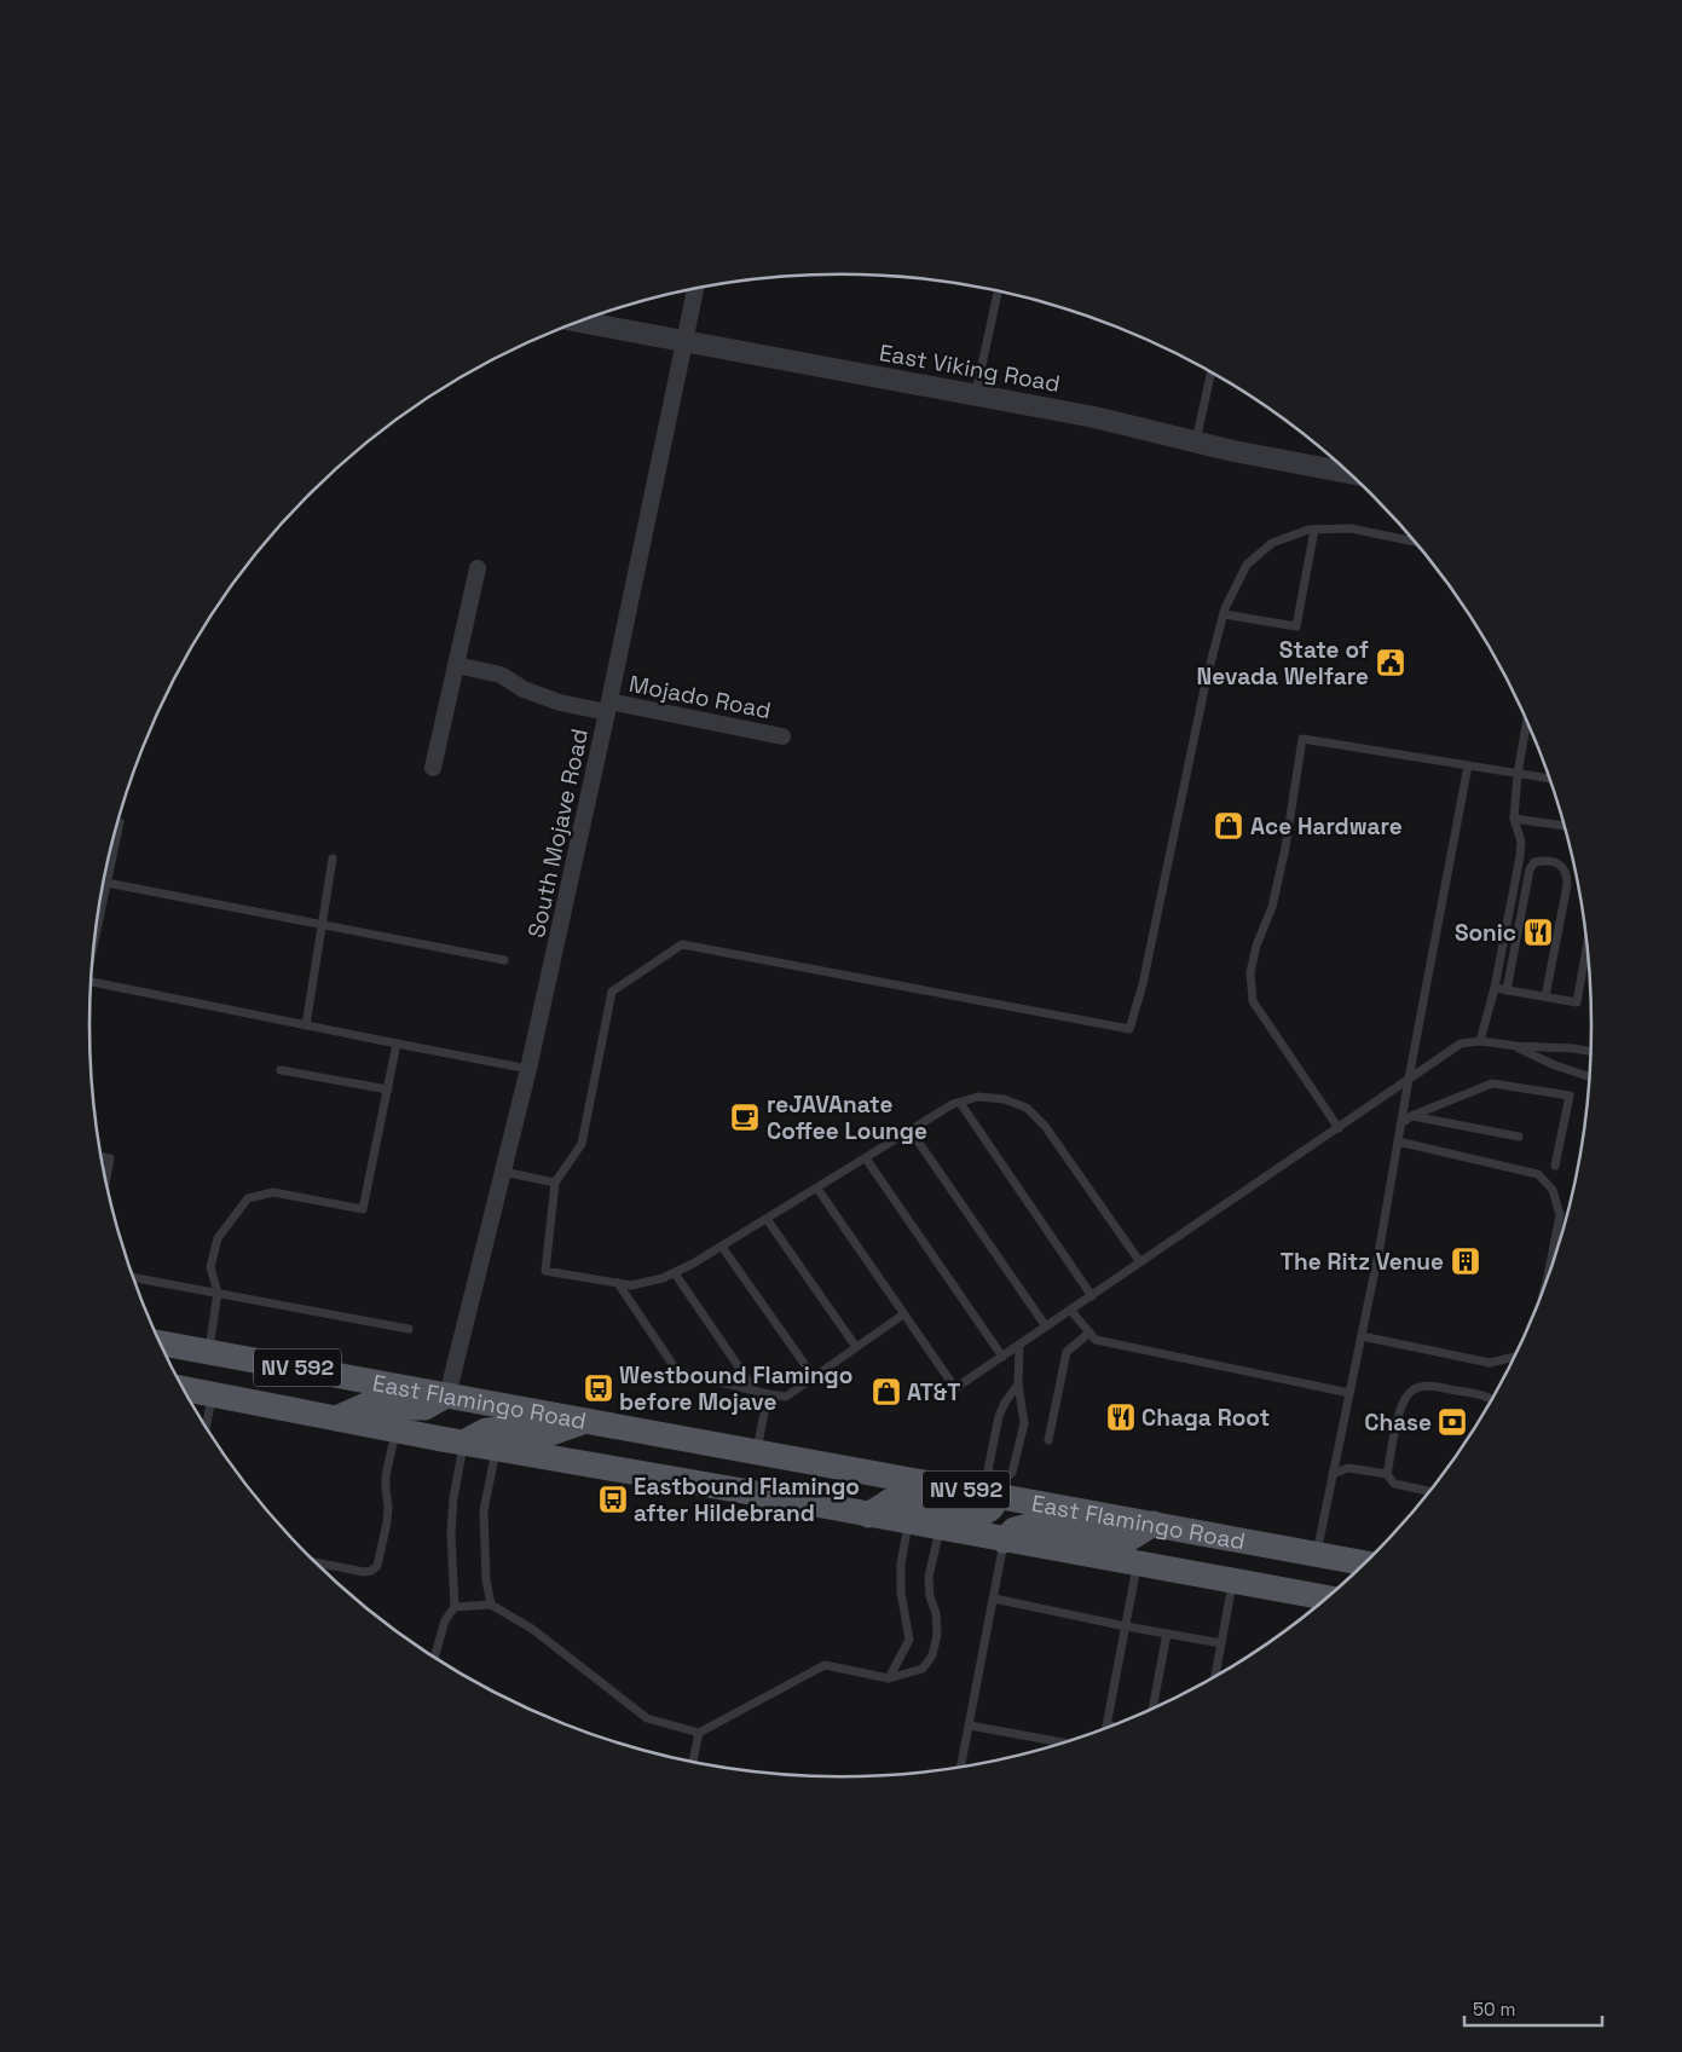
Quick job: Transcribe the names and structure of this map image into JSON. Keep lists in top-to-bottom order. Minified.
{"streets":{"main road":["NV 592","East Flamingo Road"],"street":["East Viking Road","Mojado Road","South Mojave Road"]},"crossings":[["East Viking Road","South Mojave Road"],["Mojado Road","South Mojave Road"],["South Mojave Road","East Flamingo Road"]],"places":{"public building":["State of Nevada Welfare"],"shop":["Ace Hardware","AT&T"],"restaurant":["Sonic","Chaga Root"],"cafe":["reJAVAnate Coffee Lounge"],"building":["The Ritz Venue"],"bus stop":["Westbound Flamingo before Mojave","Eastbound Flamingo after Hildebrand"],"bank":["Chase"]},"scale_bar":"50 m"}
